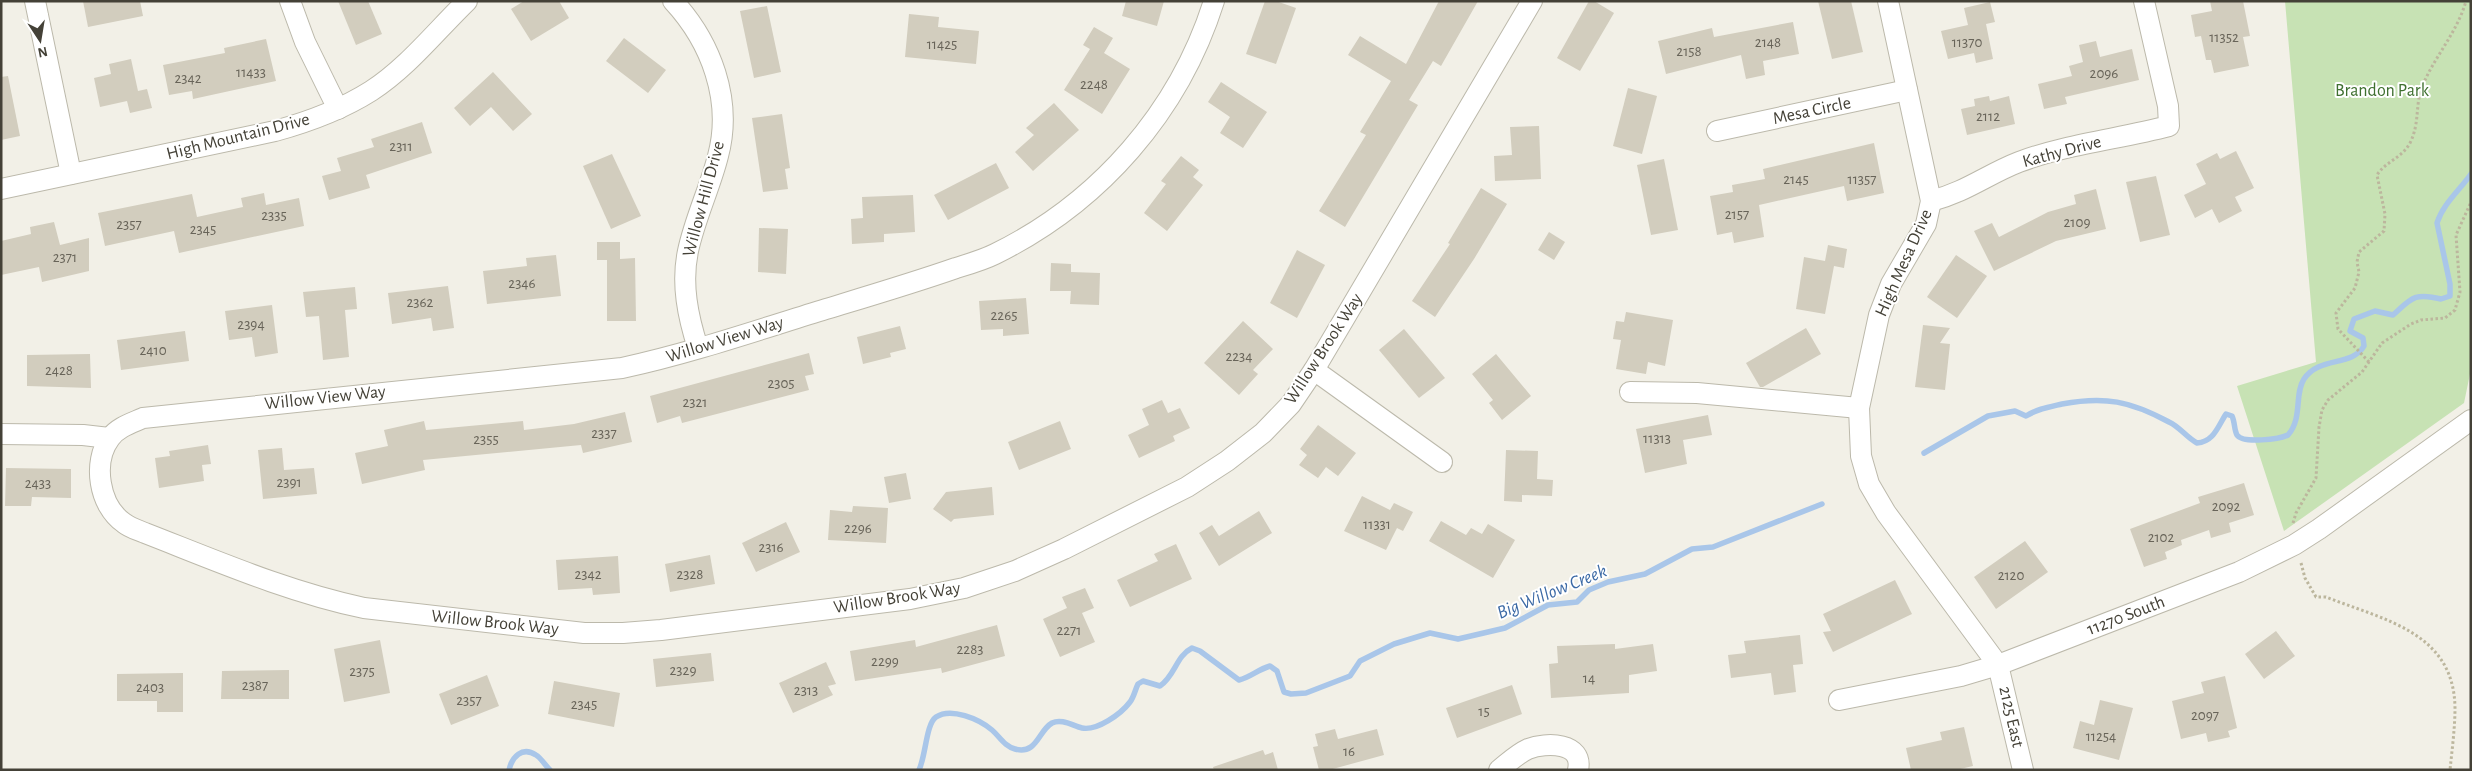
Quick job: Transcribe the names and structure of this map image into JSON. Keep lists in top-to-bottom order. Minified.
{"streets":{"street":["Mesa Circle","High Mountain Drive","Kathy Drive","Willow Hill Drive","High Mesa Drive","Willow View Way","Willow Brook Way","11270 South","2125 East"]},"crossings":[["Mesa Circle","High Mesa Drive"],["Kathy Drive","High Mesa Drive"],["Willow Hill Drive","Willow View Way"],["High Mesa Drive","11270 South"],["High Mesa Drive","2125 East"],["Willow View Way","Willow Brook Way"],["11270 South","2125 East"]],"water":["Big Willow Creek"],"parks":["Brandon Park"],"house_numbers":["11352","2148","11370","11425","2158","11433","2096","2342","2248","2112","2311","2145","11357","2157","2335","2109","2357","2345","2371","2346","2362","2265","2394","2410","2234","2428","2305","2321","2337","11313","2355","2391","2433","2092","11331","2296","2102","2316","2342","2328","2120","2271","2283","2299","2329","2375","14","2387","2403","2313","2357","2345","15","2097","11254","16"],"north":"bottom"}
